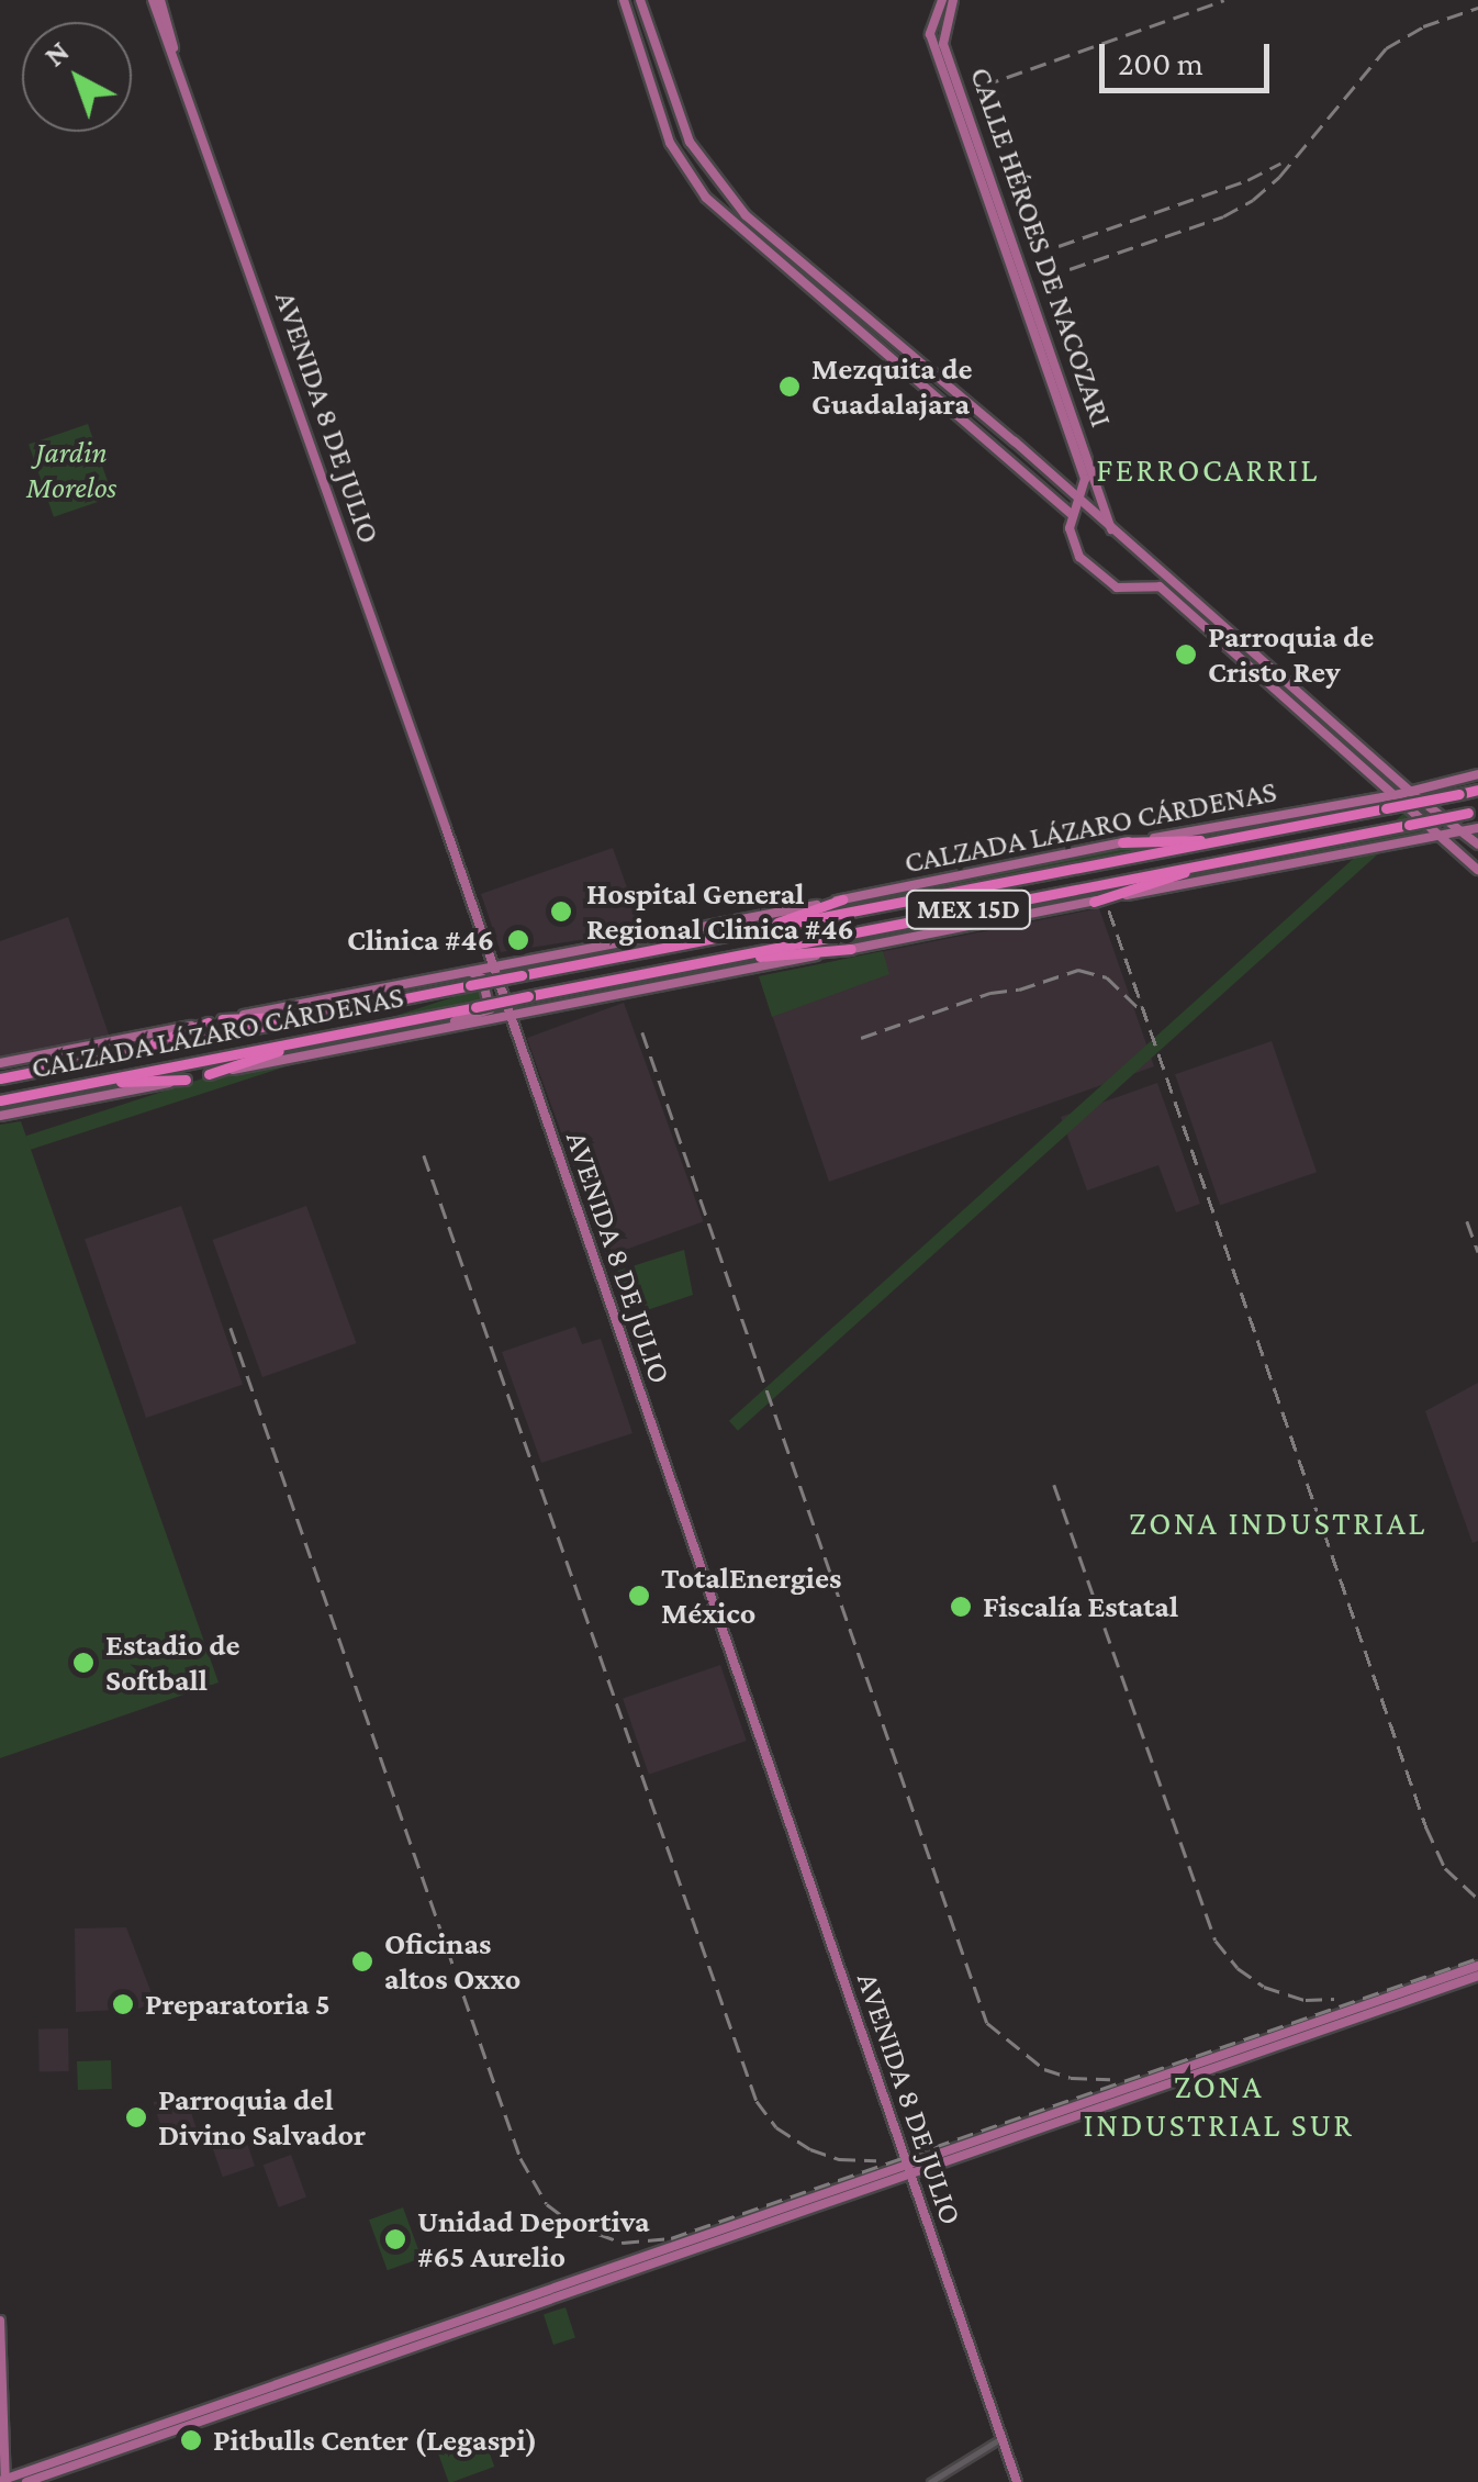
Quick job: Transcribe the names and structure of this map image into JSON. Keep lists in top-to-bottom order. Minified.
{"streets":{"highway":["CALZADA LÁZARO CÁRDENAS","MEX 15D"],"main road":["CALLE HÉROES DE NACOZARI","AVENIDA 8 DE JULIO"]},"crossings":[["AVENIDA 8 DE JULIO","CALZADA LÁZARO CÁRDENAS"]],"districts":["FERROCARRIL","ZONA INDUSTRIAL","ZONA INDUSTRIAL SUR"],"parks":["Jardin Morelos"],"places":["Mezquita de Guadalajara","Parroquia de Cristo Rey","Hospital General Regional Clinica #46","Clinica #46","TotalEnergies México","Fiscalía Estatal","Estadio de Softball","Oficinas altos Oxxo","Preparatoria 5","Parroquia del Divino Salvador","Unidad Deportiva #65 Aurelio","Pitbulls Center (Legaspi)"],"scale_bar":"200 m","north":"top left"}
